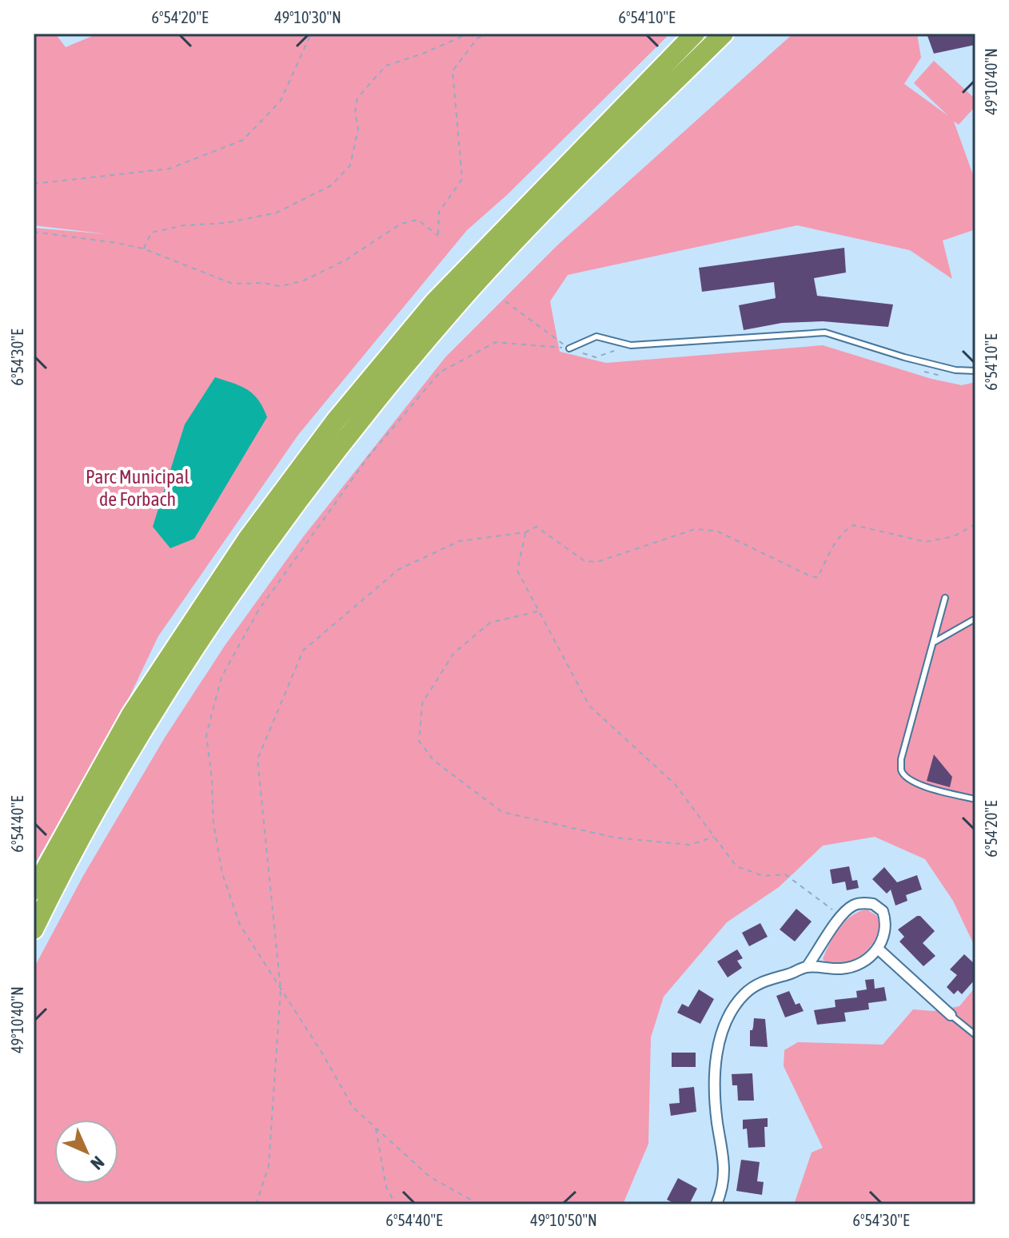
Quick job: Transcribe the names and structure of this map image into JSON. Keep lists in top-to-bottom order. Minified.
{"parks":["Parc Municipal de Forbach"],"north":"bottom right","coordinates":["6°54'20\"E","49°10'30\"N","6°54'10\"E","49°10'40\"N","6°54'30\"E","6°54'40\"E","49°10'50\"N"]}
